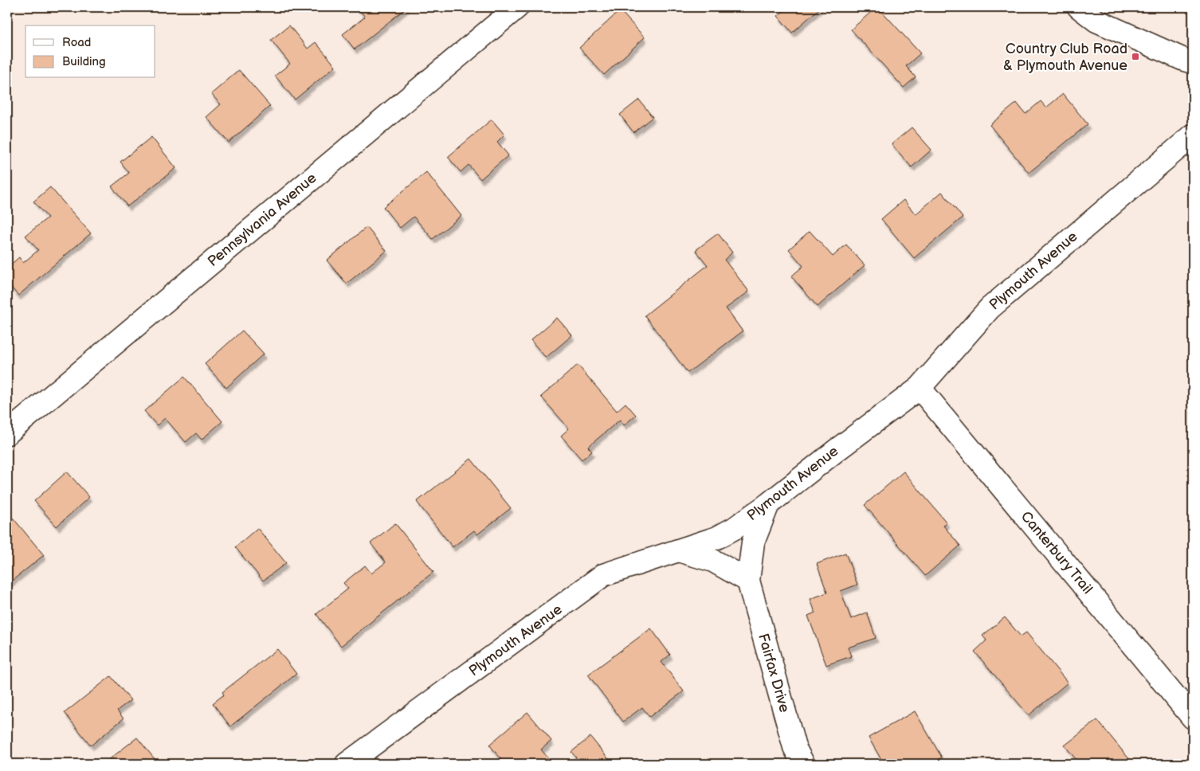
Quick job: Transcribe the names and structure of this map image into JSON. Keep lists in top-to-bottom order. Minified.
{"streets":{"street":["Pennsylvania Avenue","Plymouth Avenue","Canterbury Trail","Fairfax Drive"]},"crossings":[["Plymouth Avenue","Canterbury Trail"],["Plymouth Avenue","Fairfax Drive"]],"places":{"transit":["Country Club Road & Plymouth Avenue"]},"legend":["Road","Building"]}
